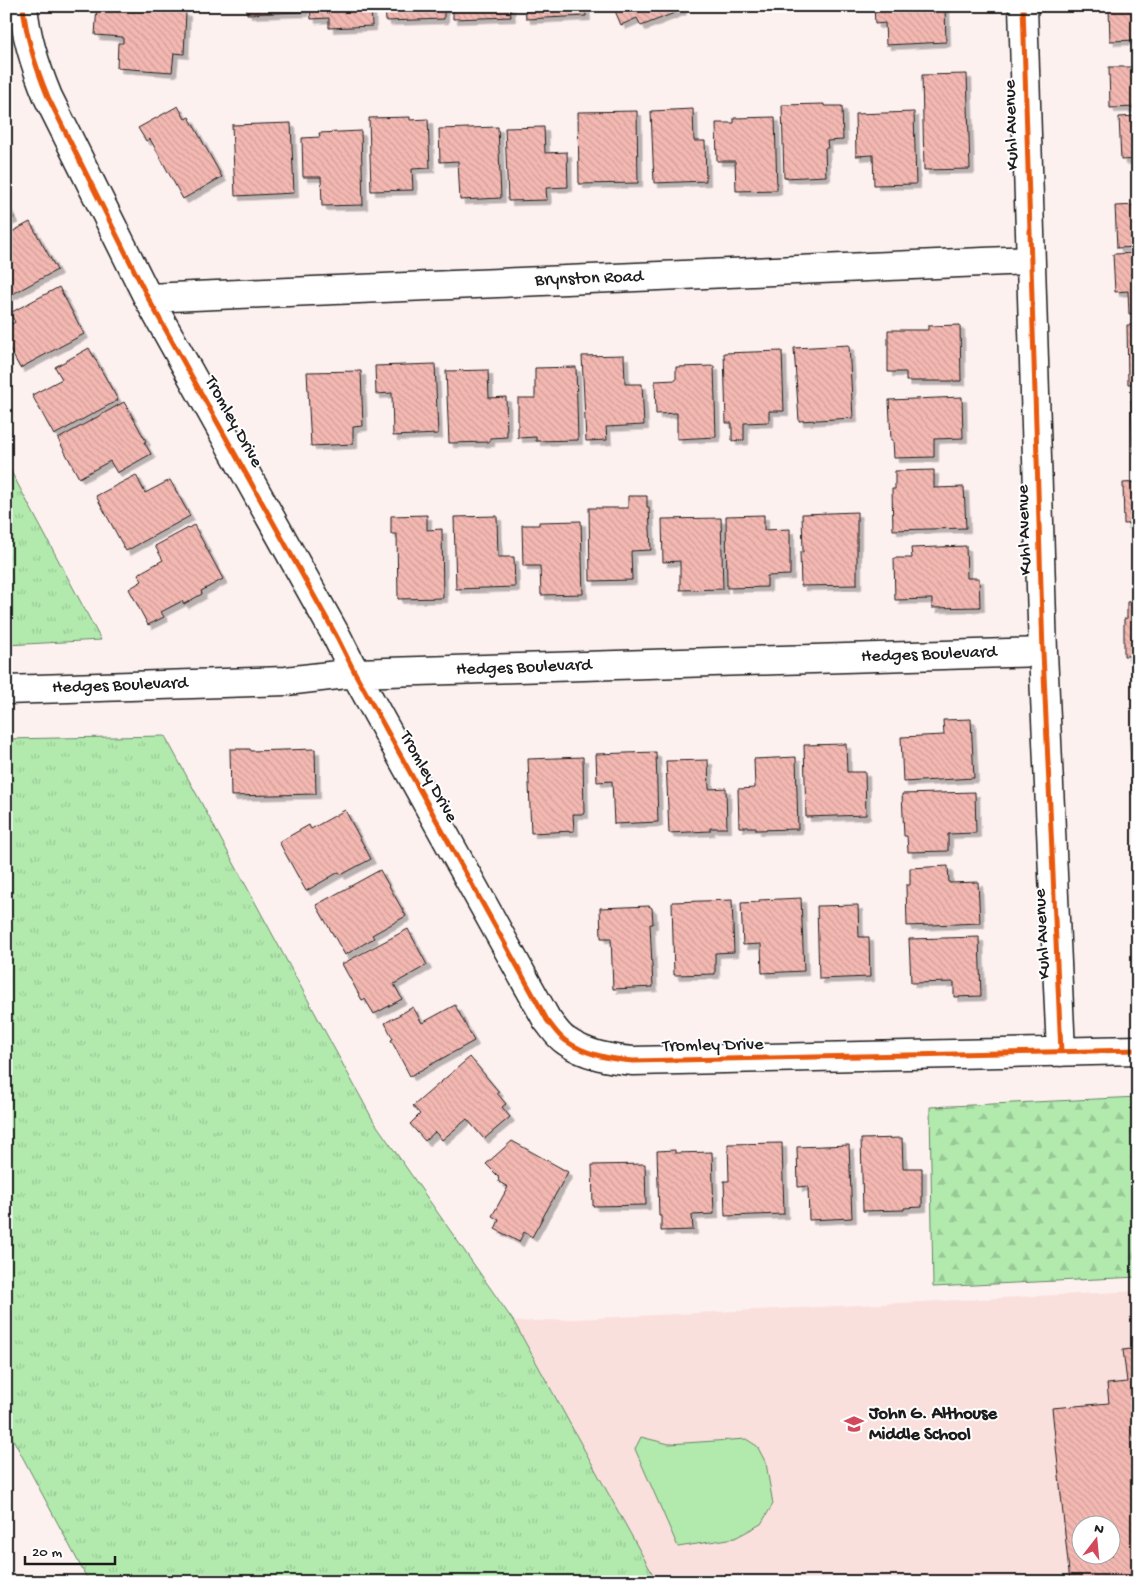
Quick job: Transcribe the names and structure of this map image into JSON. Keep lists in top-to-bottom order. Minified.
{"streets":{"street":["Kuhl Avenue","Brynston Road","Tromley Drive","Hedges Boulevard"]},"crossings":[["Kuhl Avenue","Brynston Road"],["Kuhl Avenue","Tromley Drive"],["Kuhl Avenue","Hedges Boulevard"],["Brynston Road","Tromley Drive"],["Tromley Drive","Hedges Boulevard"]],"places":{"school or university":["John G. Althouse Middle School"]},"scale_bar":"20 m","north":"top"}
